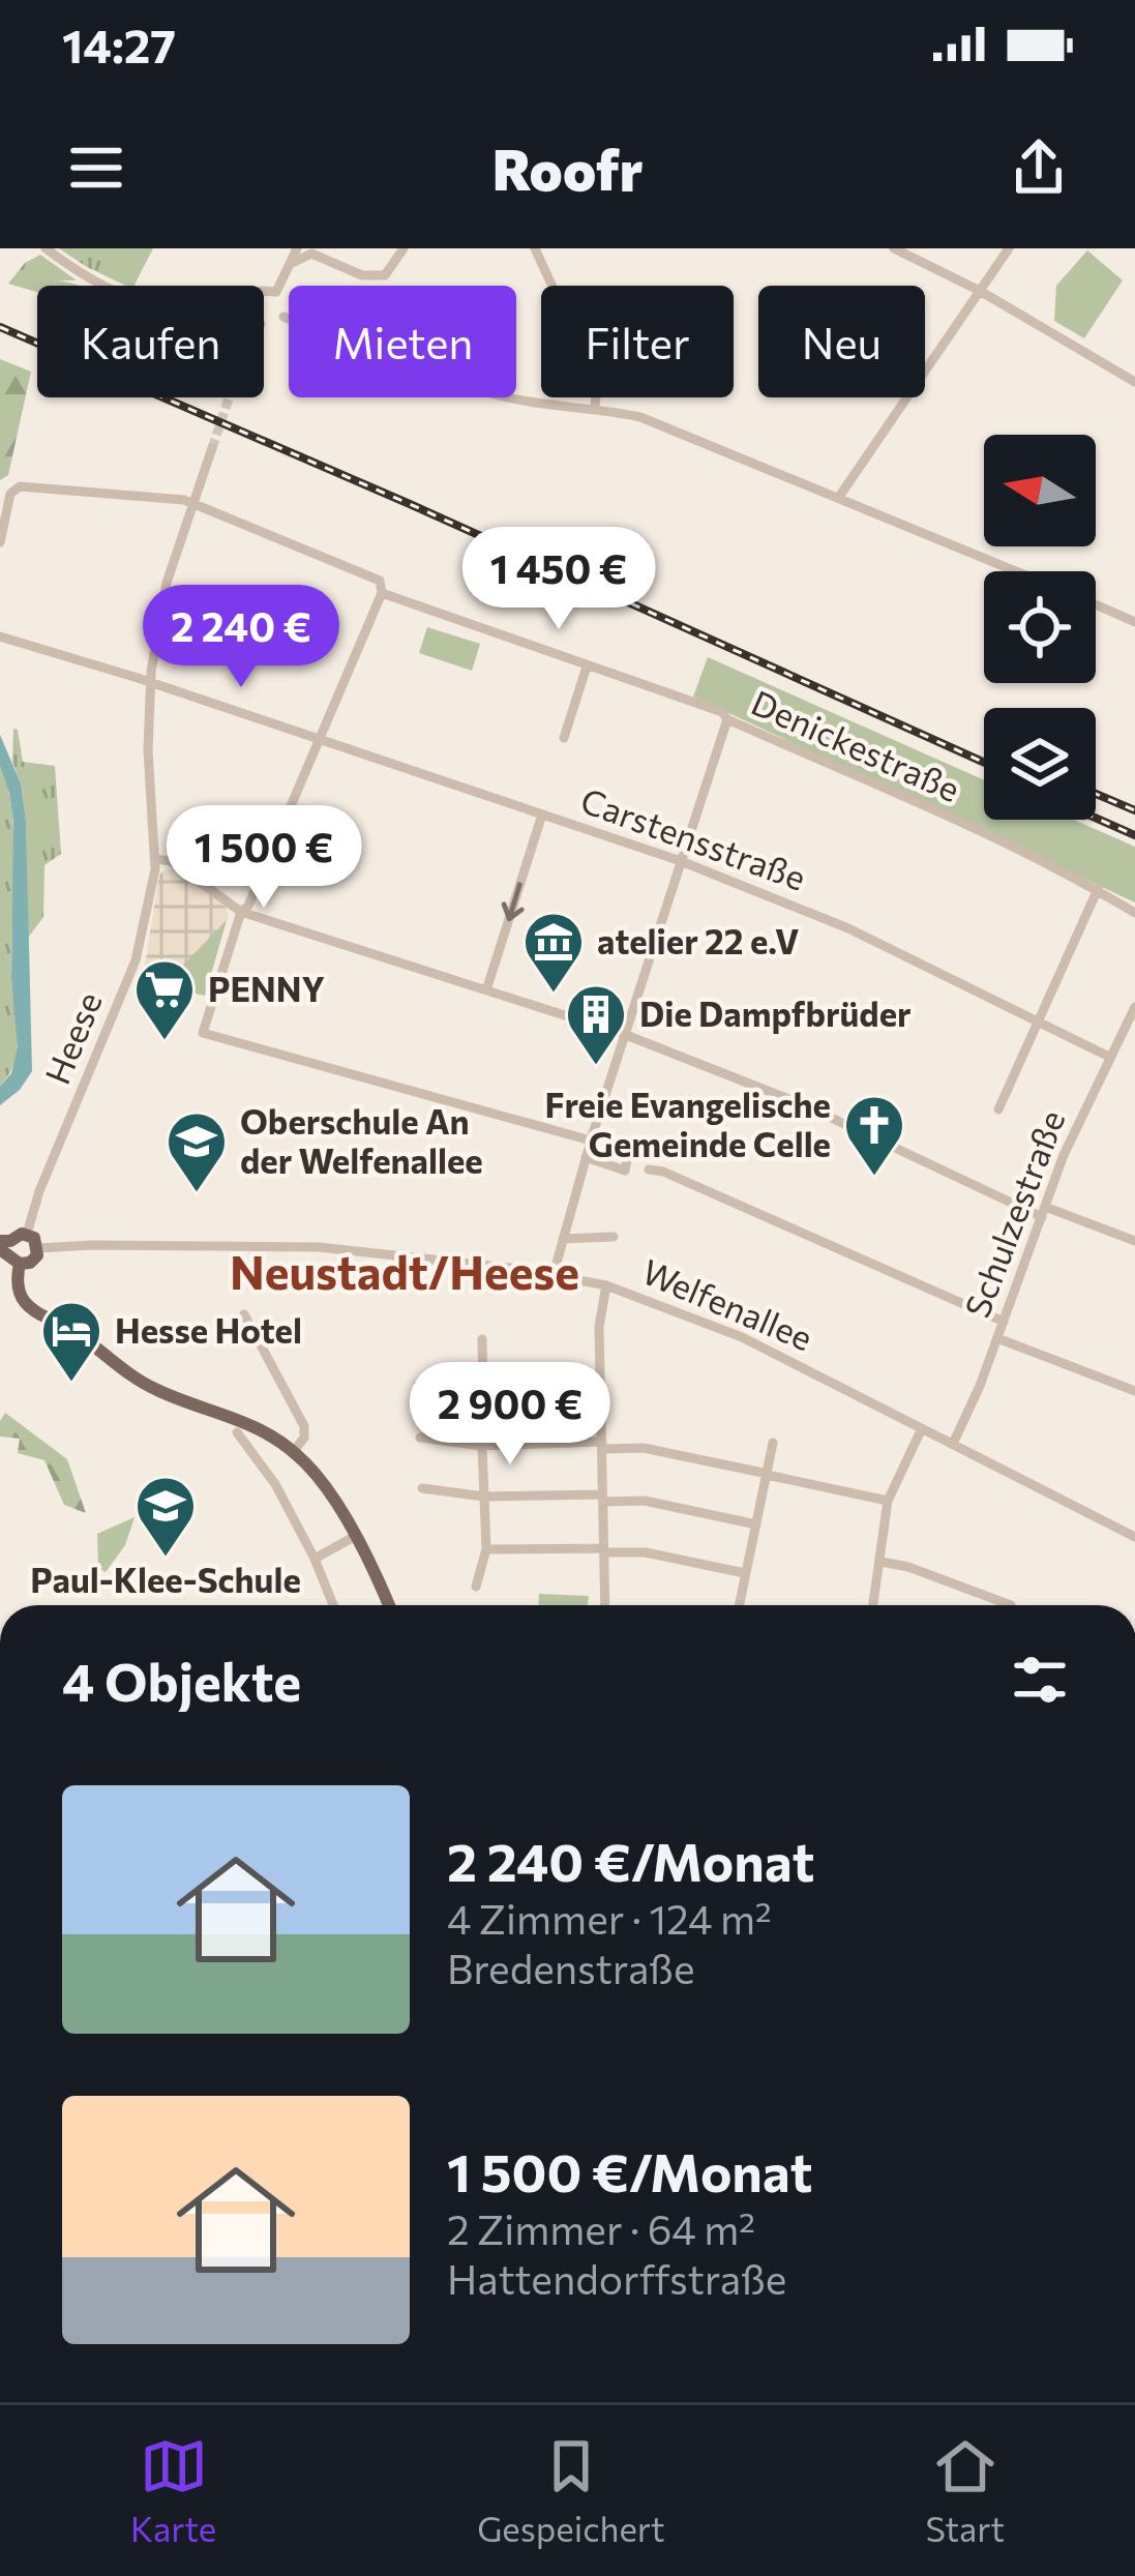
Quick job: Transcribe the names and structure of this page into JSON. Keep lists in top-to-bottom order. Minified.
{"streets":{"street":["Denickestraße","Carstensstraße","Heese","Schulzestraße","Welfenallee"]},"crossings":[["Denickestraße","Heese"],["Carstensstraße","Heese"],["Carstensstraße","Schulzestraße"],["Schulzestraße","Welfenallee"]],"districts":["Neustadt/Heese"],"places":{"museum":["atelier 22 e.V"],"supermarket":["PENNY"],"building":["Die Dampfbrüder"],"church":["Freie Evangelische Gemeinde Celle"],"school or university":["Oberschule An der Welfenallee","Paul-Klee-Schule"],"hotel":["Hesse Hotel"]},"north":"left","page":{"status":"14:27","header":"Roofr","chip":["Kaufen","Mieten","Filter","Neu"],"price":["1 450 €","2 240 €","1 500 €","2 900 €"],"heading":"4 Objekte","list":[{"name":"2 240 €/Monat","note":"4 Zimmer · 124 m² · Bredenstraße"},{"name":"1 500 €/Monat","note":"2 Zimmer · 64 m² · Hattendorffstraße"}],"tabs":["Karte","Gespeichert","Start"]}}
